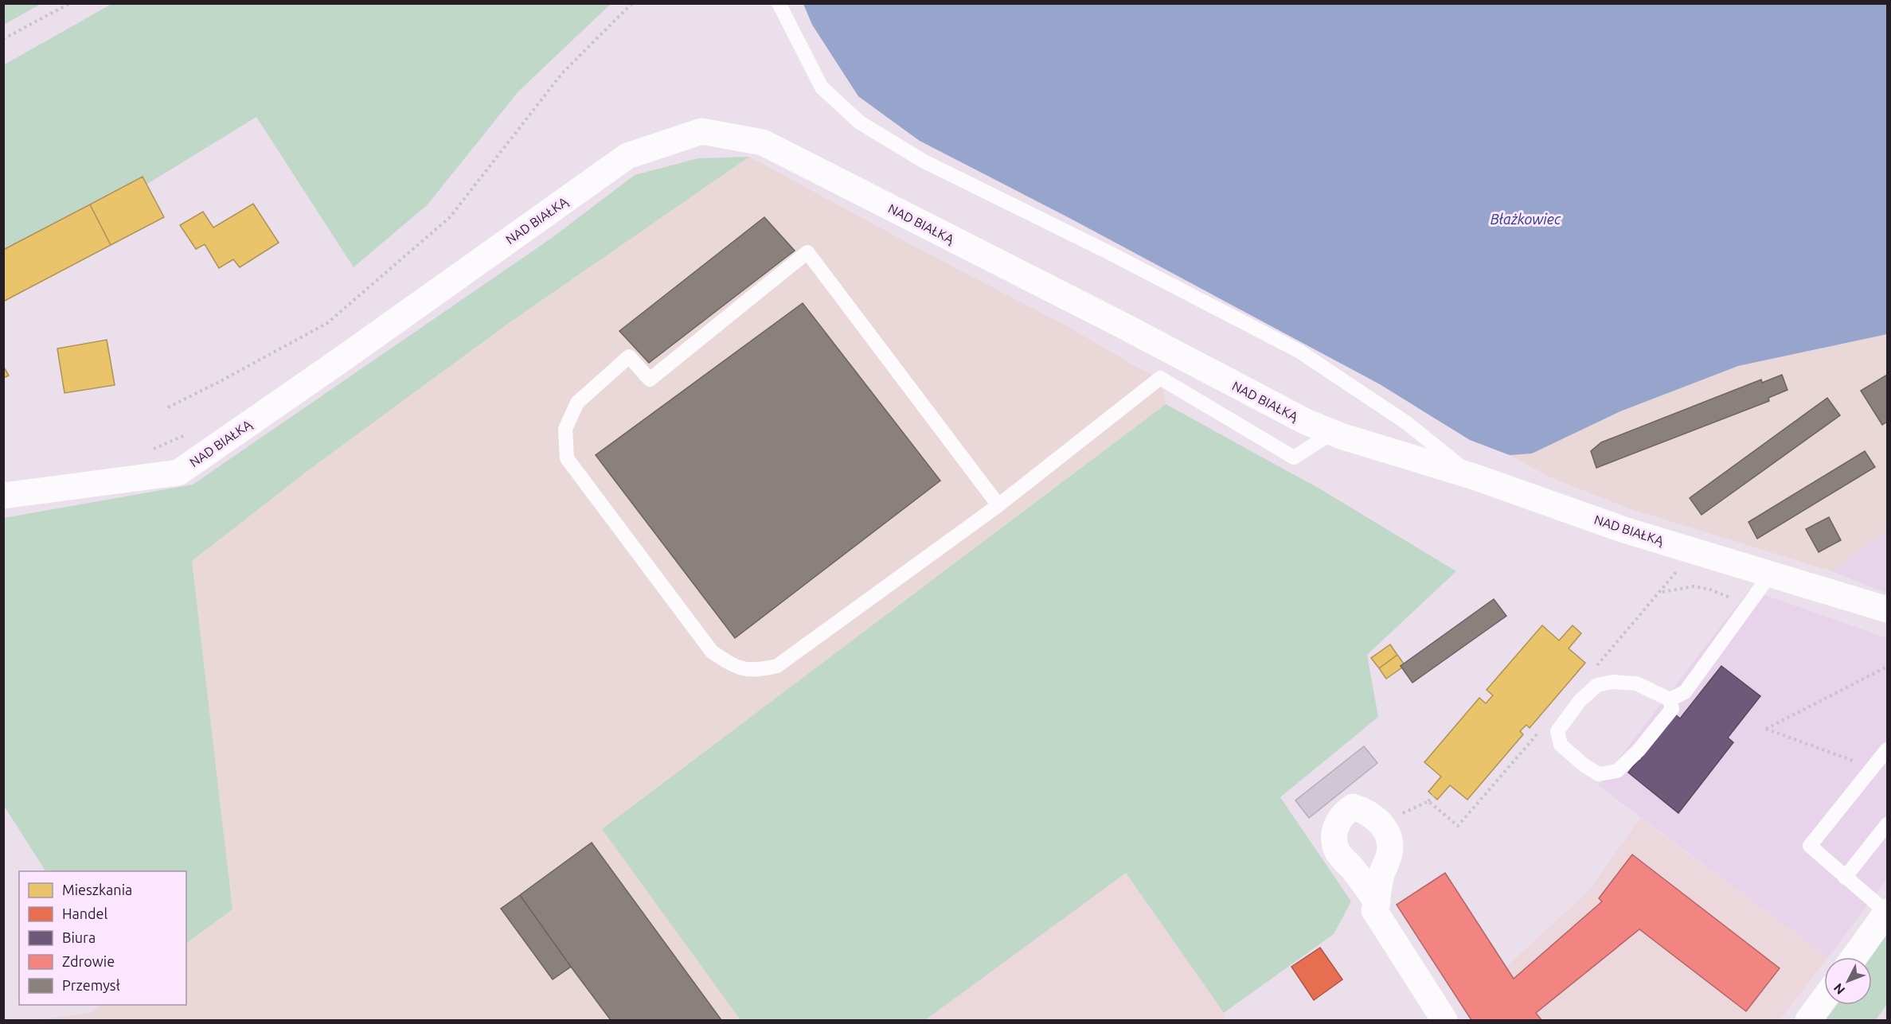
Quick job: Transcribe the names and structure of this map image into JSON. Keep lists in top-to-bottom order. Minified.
{"streets":{"street":["NAD BIAŁKĄ"]},"water":["Błażkowiec"],"legend":["Mieszkania","Handel","Biura","Zdrowie","Przemysł"],"north":"bottom left"}
